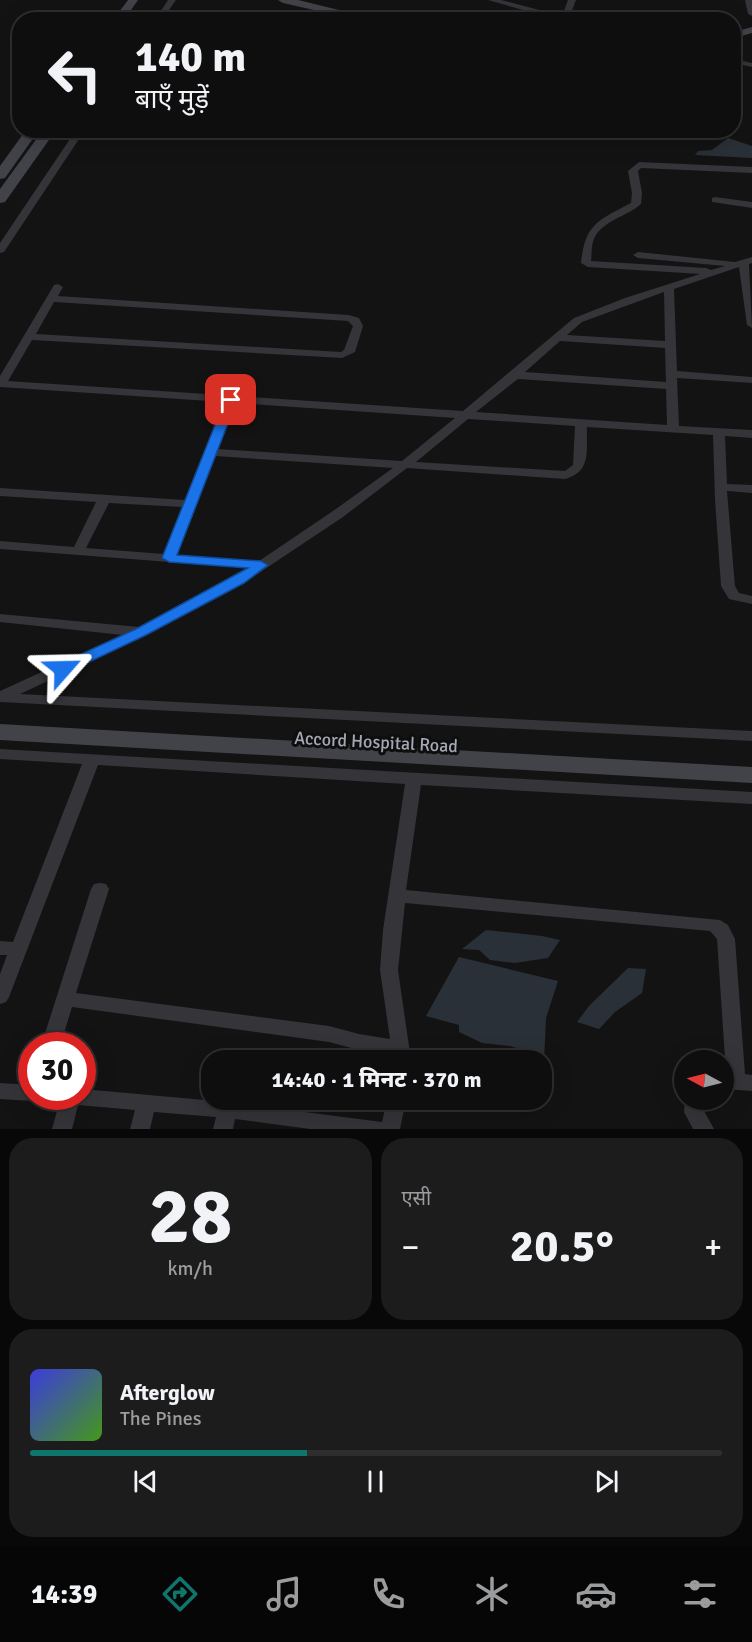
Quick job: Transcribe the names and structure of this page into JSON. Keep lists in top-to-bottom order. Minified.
{"streets":{"street":["Accord Hospital Road"]},"north":"left","page":{"turn":["140 m","बाएँ मुड़ें"],"limit":"30","trip":"14:40 · 1 मिनट · 370 m","tile":[["28","km/h"],"एसी"],"heat":["−","20.5°","+"],"song":["Afterglow","The Pines"],"tabs":"14:39"}}
